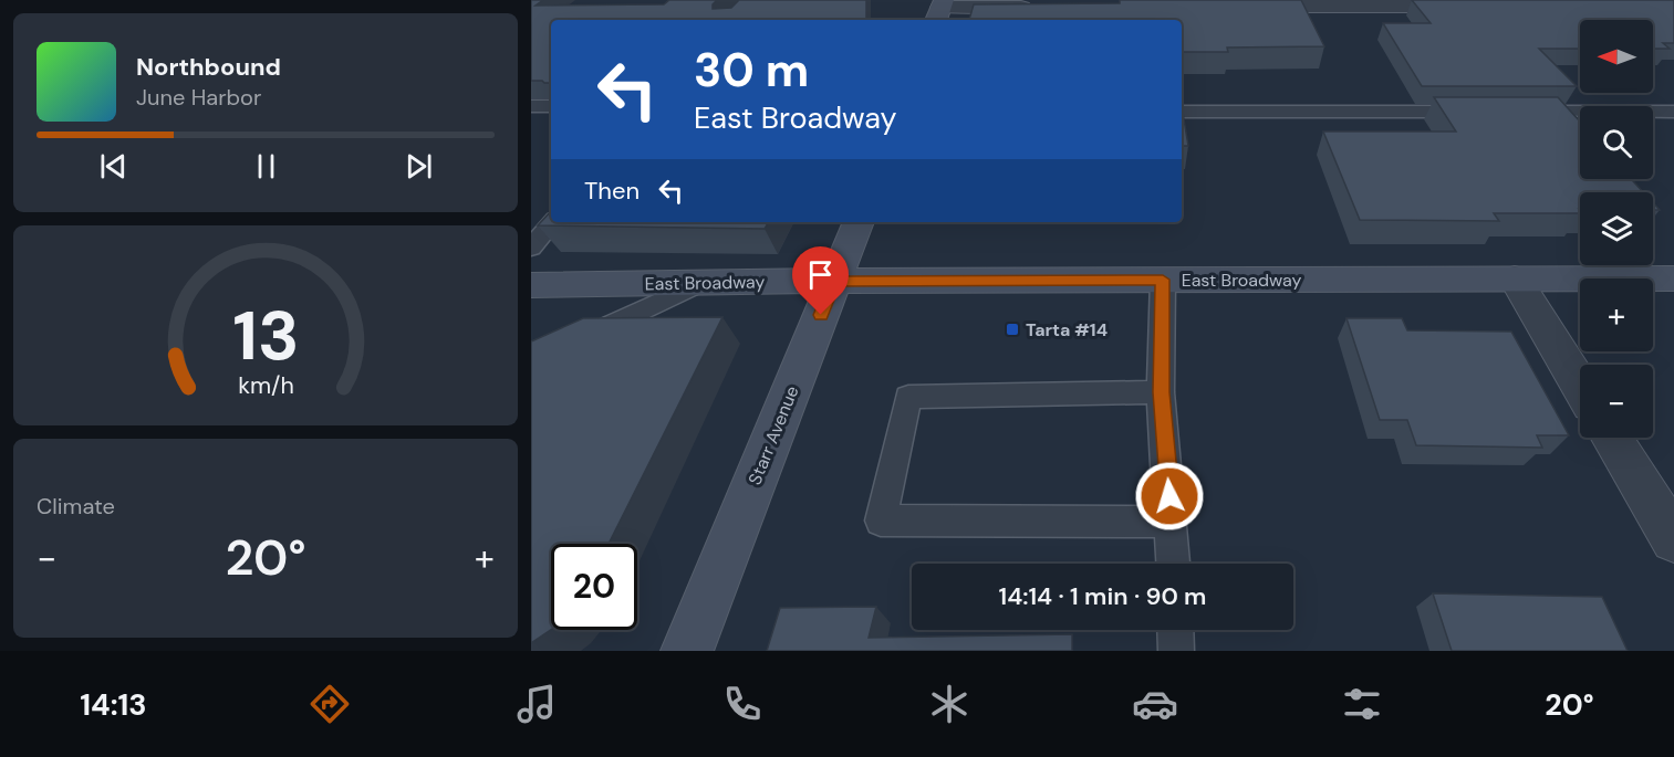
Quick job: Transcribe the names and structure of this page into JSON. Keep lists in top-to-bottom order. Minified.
{"streets":{"street":["East Broadway","Starr Avenue"]},"crossings":[["East Broadway","Starr Avenue"]],"places":{"transit":["Tarta #14"]},"north":"left","page":{"map_buttons":["+","−"],"turn":["30 m","East Broadway"],"song":["Northbound","June Harbor"],"then":"Then","tile":"Climate","heat":["−","20°","+"],"limit":"20","trip":"14:14 · 1 min · 90 m","tabs":["14:13","20°"],"gauge":["13","km/h"]}}
